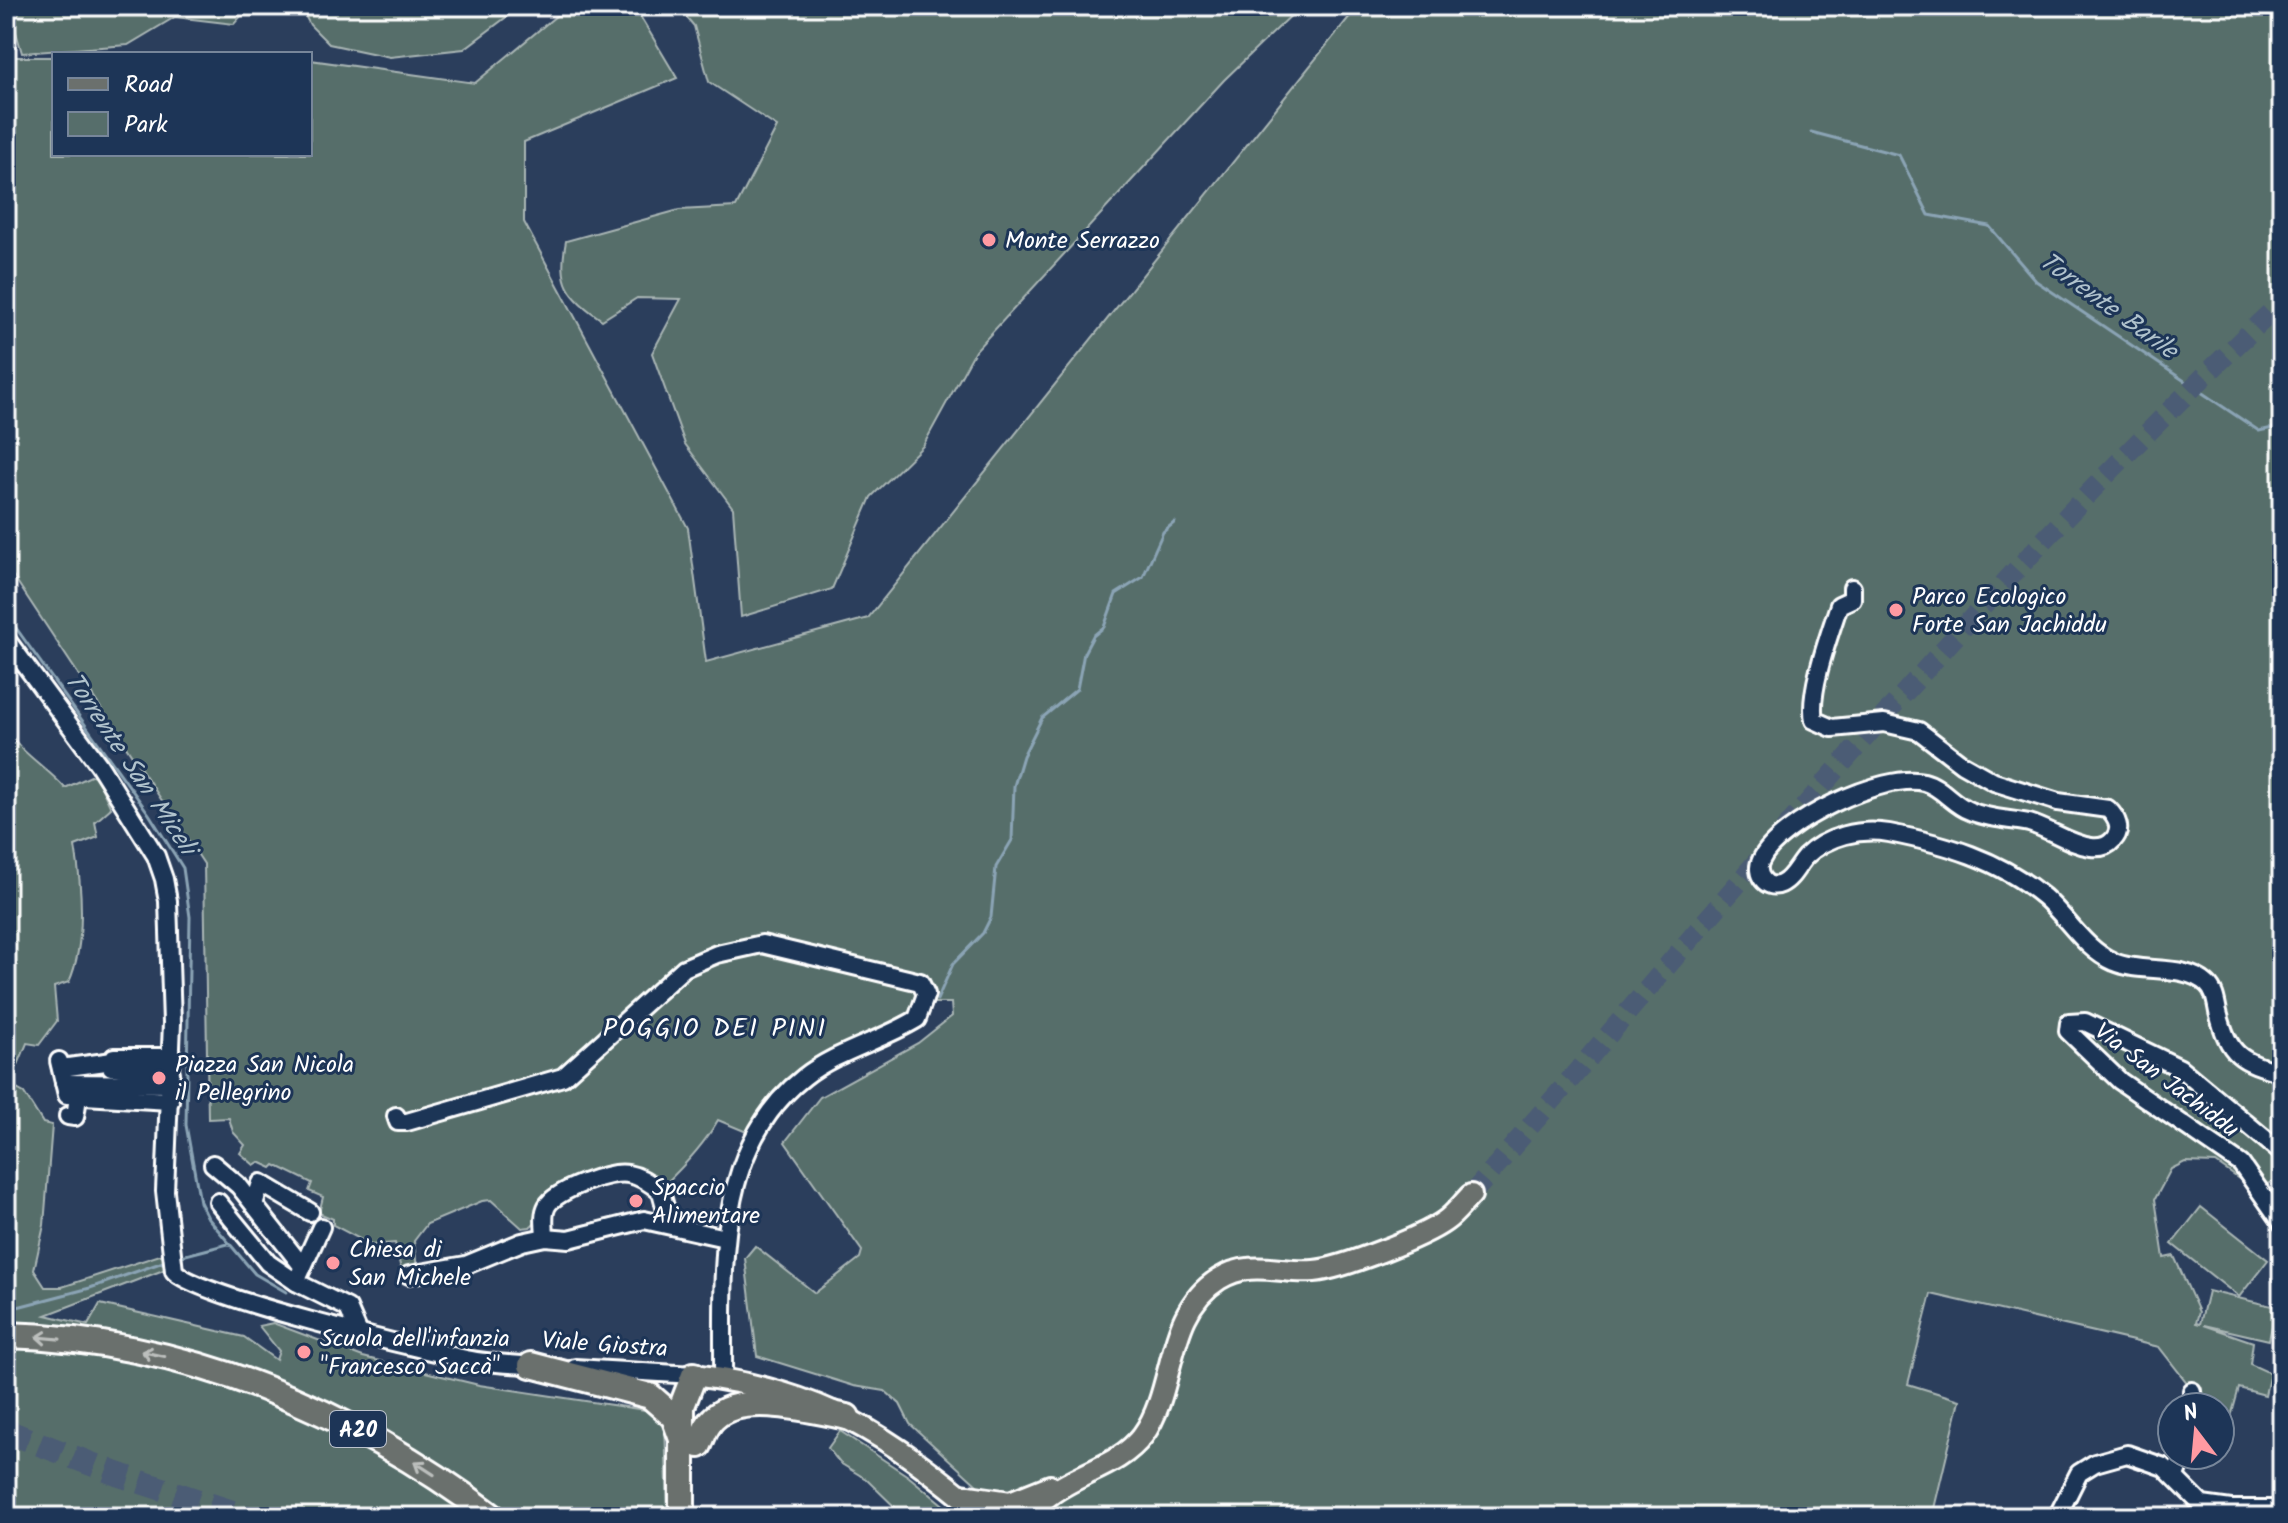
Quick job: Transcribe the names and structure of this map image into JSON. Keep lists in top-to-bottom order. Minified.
{"streets":{"highway":["A20"],"main road":["Viale Giostra"],"street":["Via San Jachiddu"]},"districts":["POGGIO DEI PINI"],"water":["Torrente Barile","Torrente San Miceli"],"places":["Monte Serrazzo","Parco Ecologico Forte San Jachiddu","Piazza San Nicola il Pellegrino","Spaccio Alimentare","Chiesa di San Michele","Scuola dell'infanzia \"Francesco Saccà\""],"legend":["Road","Park"],"north":"top"}
